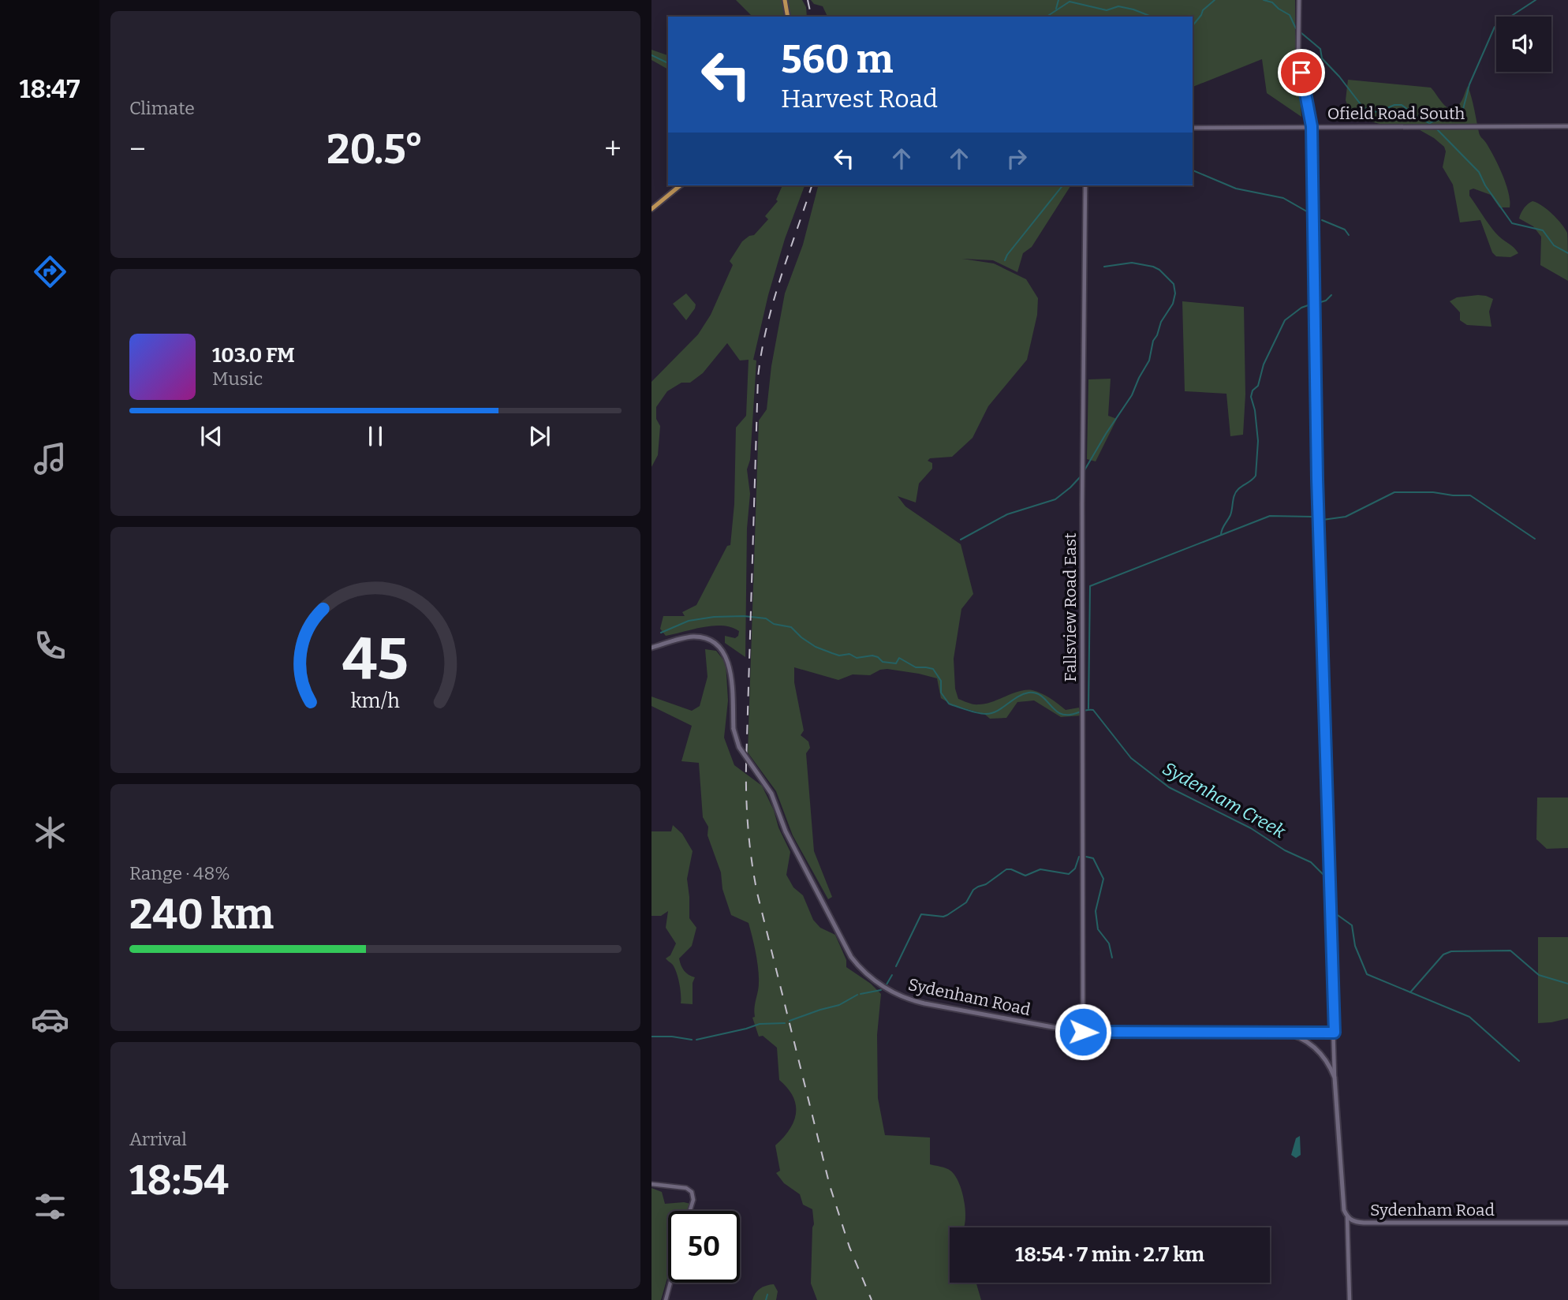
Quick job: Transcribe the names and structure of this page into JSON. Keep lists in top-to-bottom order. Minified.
{"streets":{"main road":["Sydenham Road"],"street":["Ofield Road South","Fallsview Road East"]},"crossings":[["Fallsview Road East","Sydenham Road"]],"water":["Sydenham Creek"],"page":{"tabs":"18:47","tile":["Climate",["Range · 48%","240 km"],["Arrival","18:54"]],"turn":["560 m","Harvest Road"],"heat":["−","20.5°","+"],"song":["103.0 FM","Music"],"limit":"50","trip":"18:54 · 7 min · 2.7 km","gauge":["45","km/h"]}}
